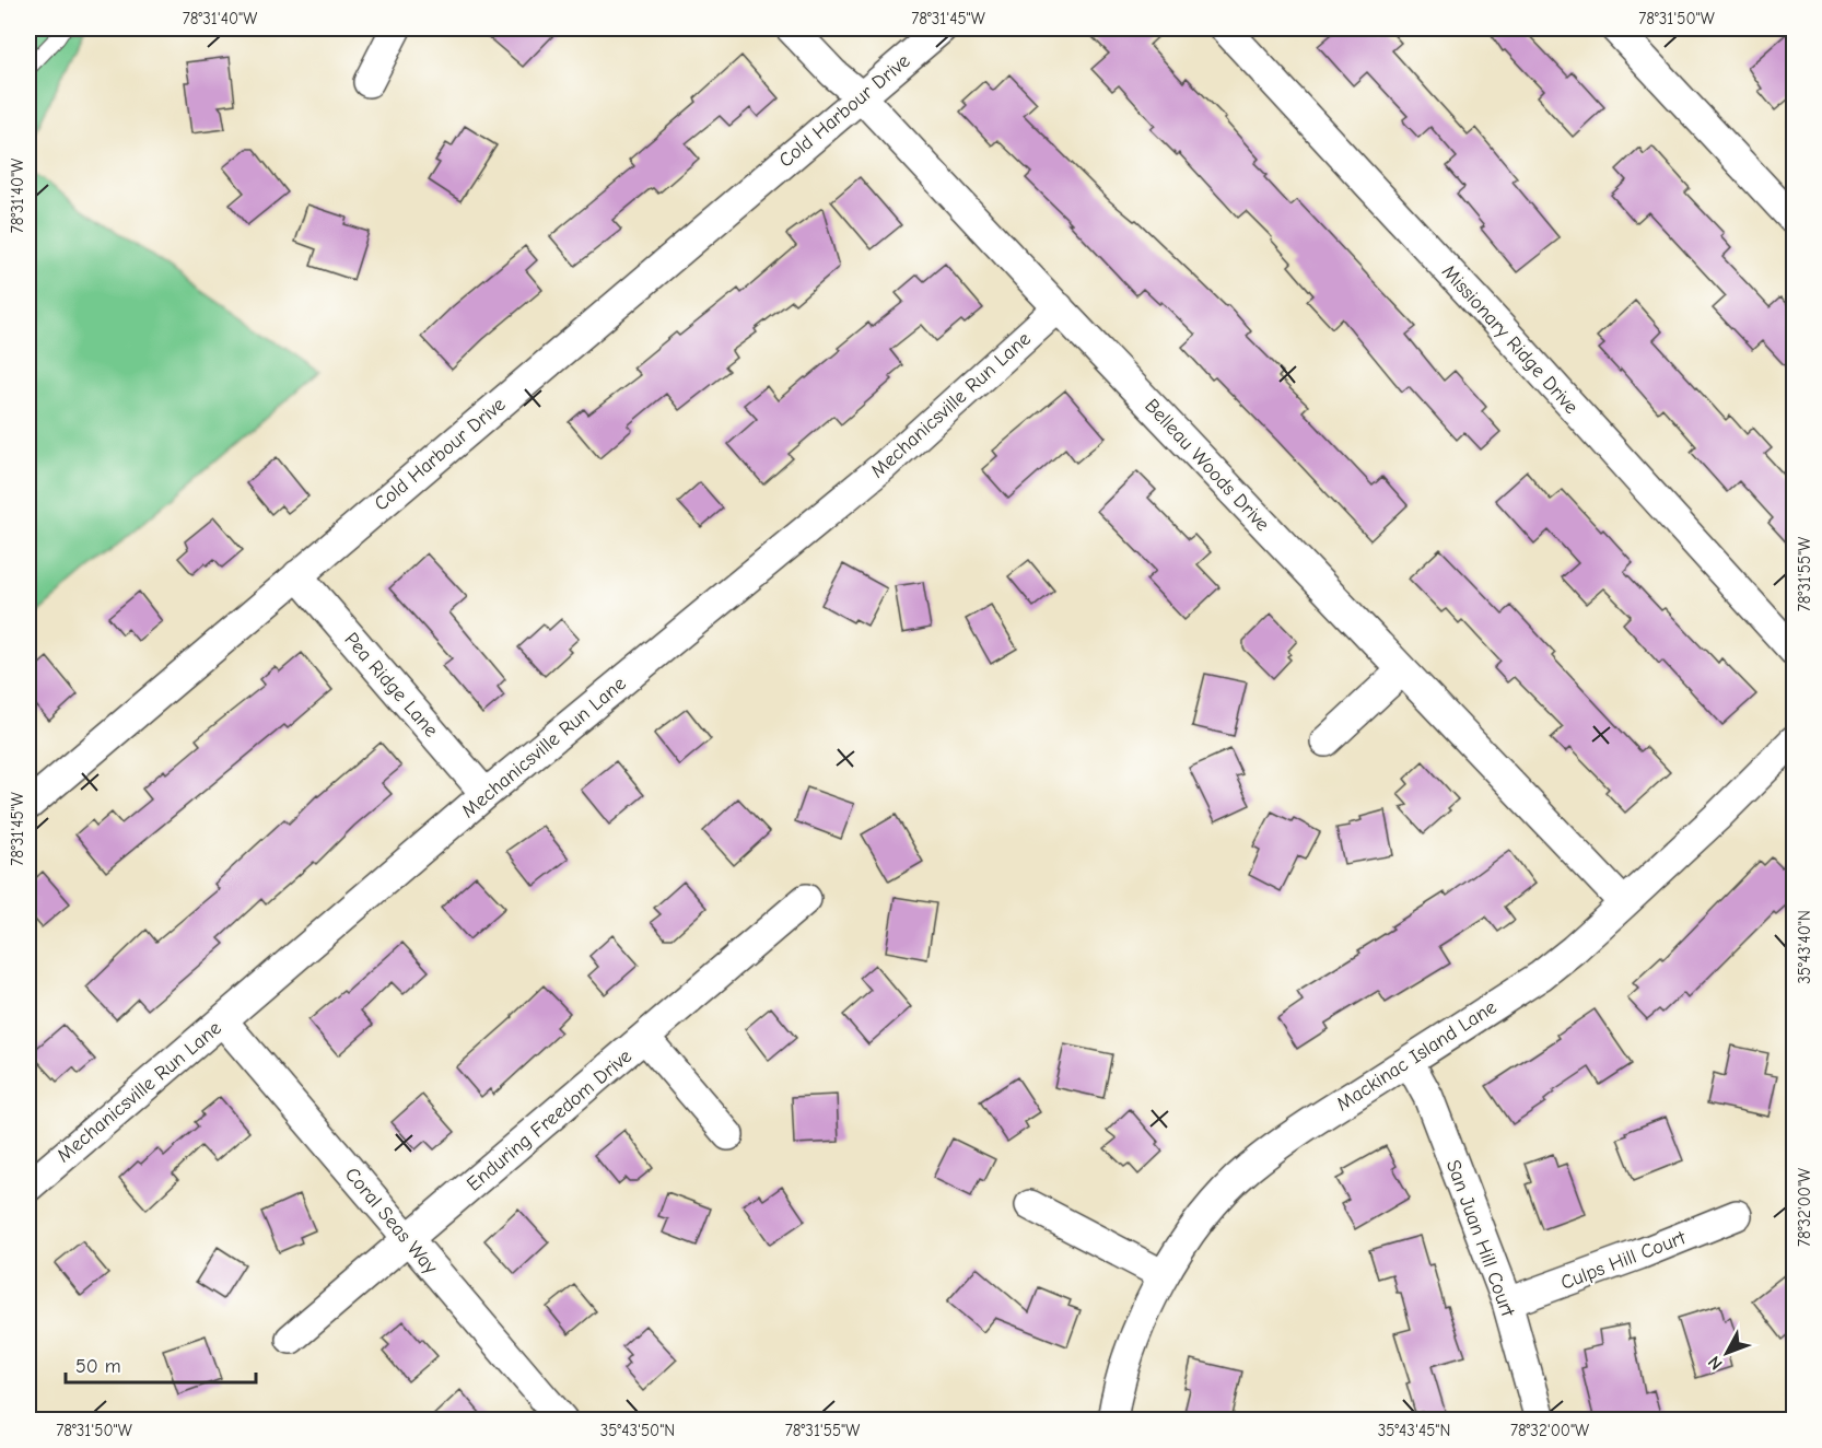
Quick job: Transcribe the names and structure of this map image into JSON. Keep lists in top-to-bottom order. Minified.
{"streets":{"street":["Cold Harbour Drive","Missionary Ridge Drive","Mechanicsville Run Lane","Belleau Woods Drive","Pea Ridge Lane","Mackinac Island Lane","Enduring Freedom Drive","Coral Seas Way","San Juan Hill Court","Culps Hill Court"]},"crossings":[["Cold Harbour Drive","Belleau Woods Drive"],["Cold Harbour Drive","Pea Ridge Lane"],["Mechanicsville Run Lane","Belleau Woods Drive"],["Mechanicsville Run Lane","Pea Ridge Lane"],["Mechanicsville Run Lane","Coral Seas Way"],["Belleau Woods Drive","Mackinac Island Lane"],["Mackinac Island Lane","San Juan Hill Court"],["Enduring Freedom Drive","Coral Seas Way"],["San Juan Hill Court","Culps Hill Court"]],"scale_bar":"50 m","north":"bottom left","coordinates":["78°31'40\"W","78°31'45\"W","78°31'50\"W","78°31'55\"W","35°43'40\"N","78°32'00\"W","35°43'50\"N","35°43'45\"N"]}
